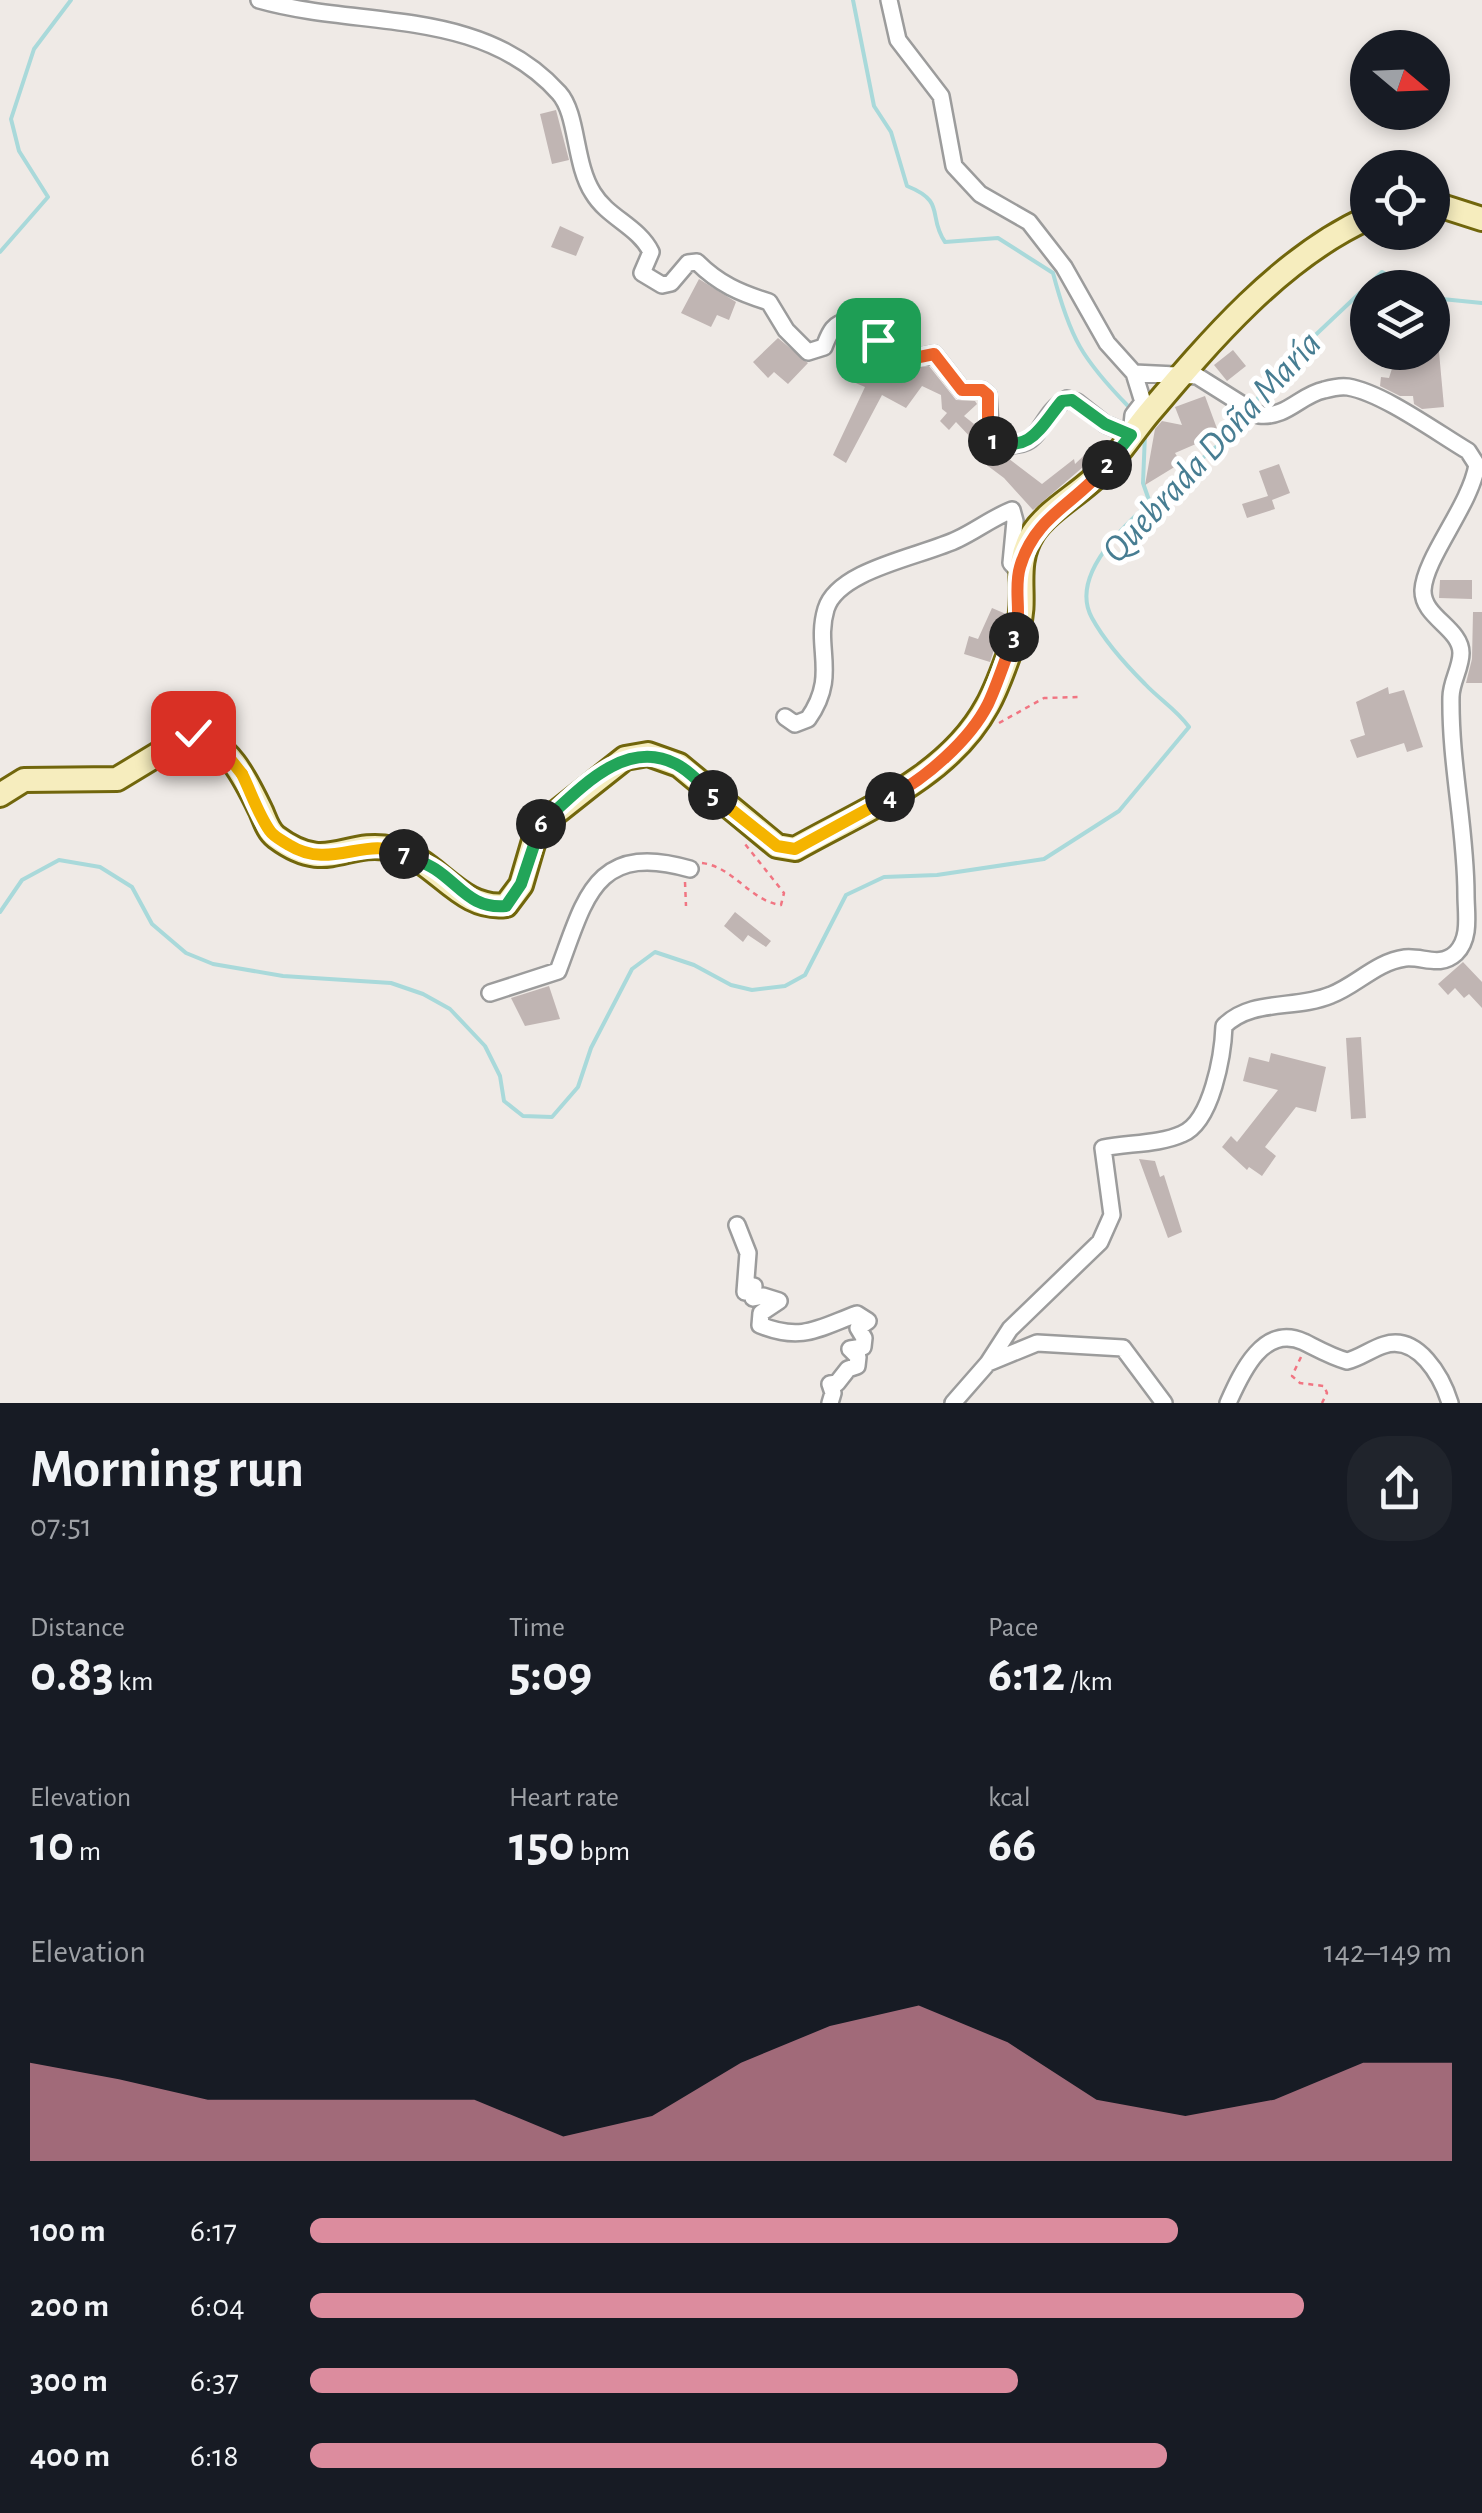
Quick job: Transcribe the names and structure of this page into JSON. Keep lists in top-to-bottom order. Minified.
{"water":["Quebrada Doña María"],"north":"right","page":{"pins":["1","2","3","5","4","6","7"],"heading":["Morning run","07:51"],"stats":[["Distance","0.83 km"],["Time","5:09"],["Pace","6:12 /km"],["Elevation","10 m"],["Heart rate","150 bpm"],["kcal","66"]],"chart":["Elevation","142–149 m"],"list":[{"name":"100 m","note":"6:17"},{"name":"200 m","note":"6:04"},{"name":"300 m","note":"6:37"},{"name":"400 m","note":"6:18"}]}}
